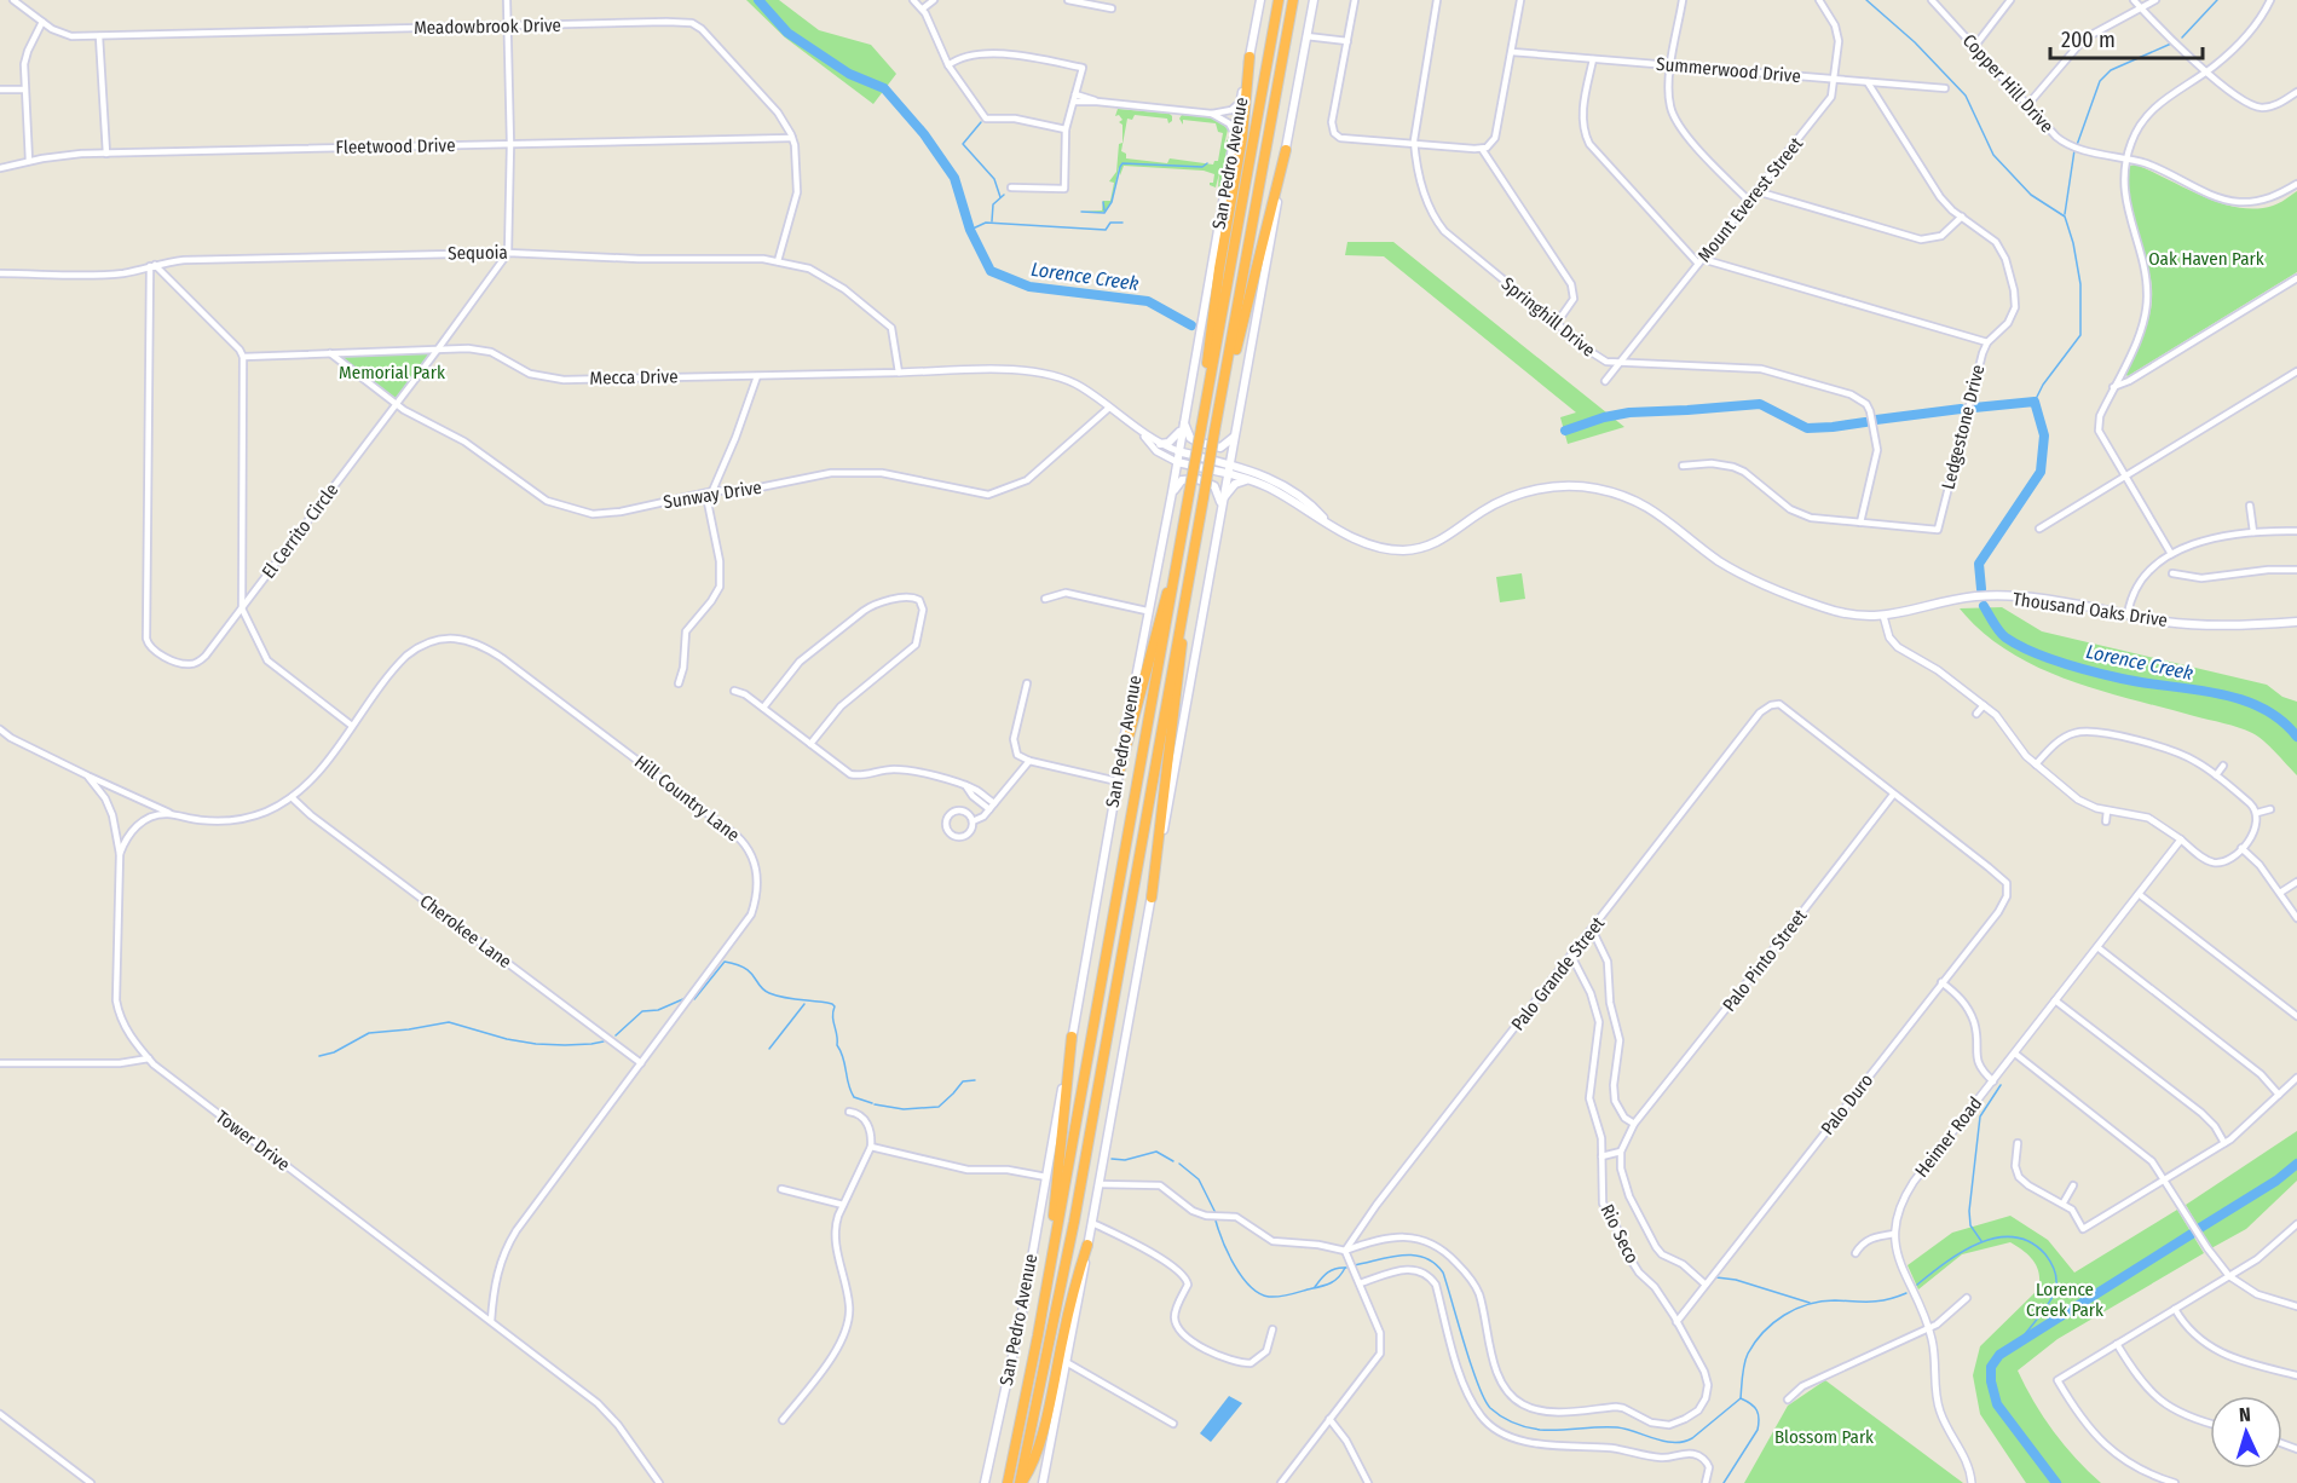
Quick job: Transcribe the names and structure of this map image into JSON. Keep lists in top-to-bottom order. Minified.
{"streets":{"main road":["San Pedro Avenue","Mecca Drive","Thousand Oaks Drive"],"street":["Meadowbrook Drive","Summerwood Drive","Copper Hill Drive","Fleetwood Drive","Mount Everest Street","Sequoia","Springhill Drive","Ledgestone Drive","Sunway Drive","El Cerrito Circle","Hill Country Lane","Cherokee Lane","Palo Pinto Street","Palo Grande Street","Palo Duro","Heimer Road","Tower Drive","Rio Seco"]},"crossings":[["Meadowbrook Drive","Fleetwood Drive"],["Meadowbrook Drive","Sequoia"],["Summerwood Drive","Mount Everest Street"],["Summerwood Drive","Ledgestone Drive"],["San Pedro Avenue","Mecca Drive"],["San Pedro Avenue","Thousand Oaks Drive"],["Mount Everest Street","Springhill Drive"],["Sequoia","Mecca Drive"],["Sequoia","El Cerrito Circle"],["Springhill Drive","Ledgestone Drive"],["Mecca Drive","Sunway Drive"],["Mecca Drive","El Cerrito Circle"],["Mecca Drive","Thousand Oaks Drive"],["Sunway Drive","El Cerrito Circle"],["Hill Country Lane","Cherokee Lane"],["Hill Country Lane","Tower Drive"],["Palo Pinto Street","Palo Grande Street"],["Palo Pinto Street","Palo Duro"],["Palo Grande Street","Palo Duro"],["Palo Grande Street","Rio Seco"],["Palo Duro","Rio Seco"]],"water":["Lorence Creek"],"parks":["Oak Haven Park","Memorial Park","Lorence Creek Park","Blossom Park"],"scale_bar":"200 m","north":"top"}
